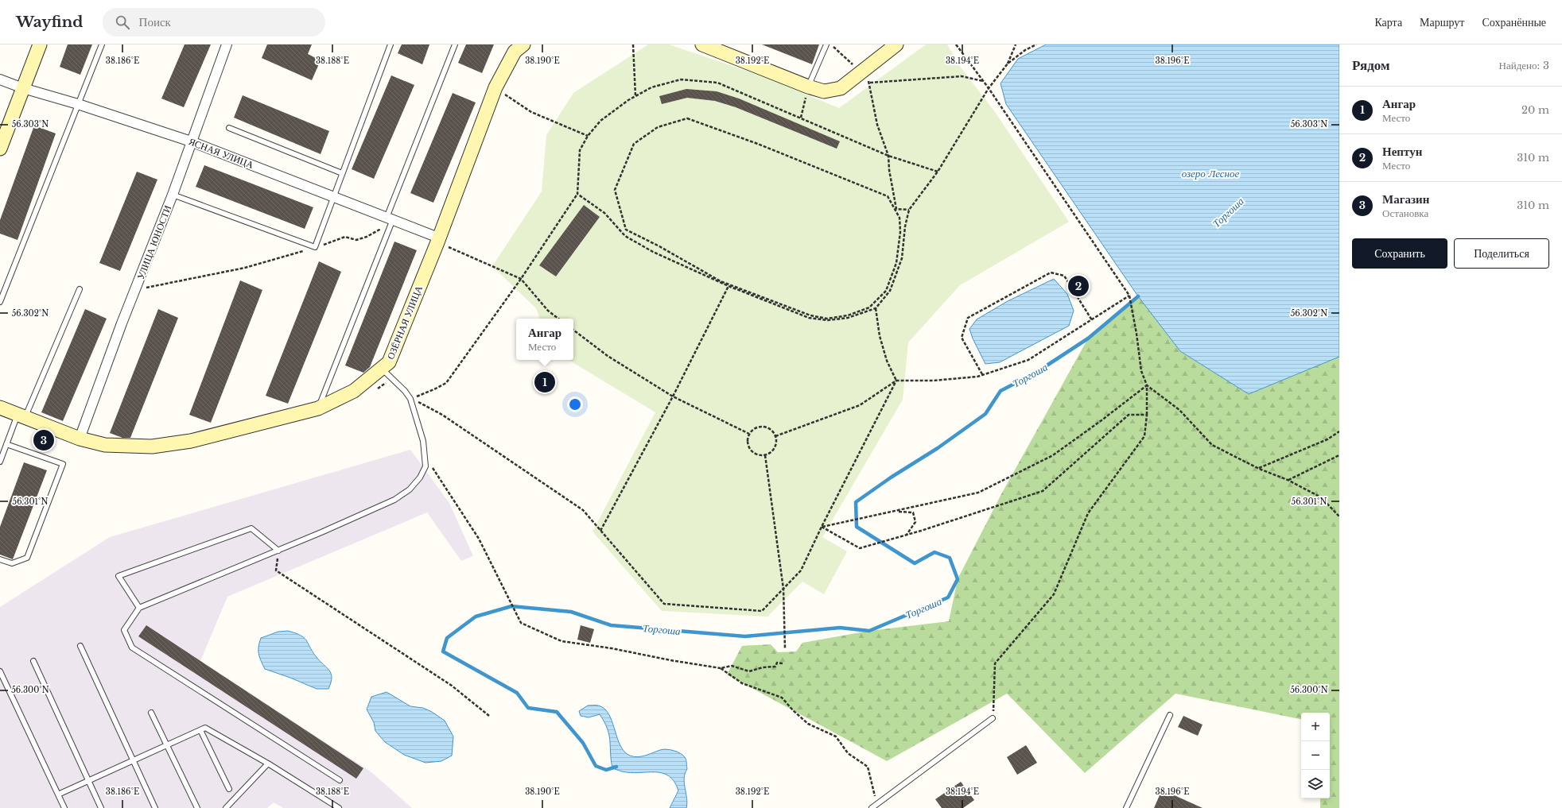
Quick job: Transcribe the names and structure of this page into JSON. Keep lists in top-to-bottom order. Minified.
{"streets":{"street":["ЯСНАЯ УЛИЦА","УЛИЦА ЮНОСТИ","ОЗЁРНАЯ УЛИЦА"]},"crossings":[["ЯСНАЯ УЛИЦА","УЛИЦА ЮНОСТИ"],["ЯСНАЯ УЛИЦА","ОЗЁРНАЯ УЛИЦА"],["УЛИЦА ЮНОСТИ","ОЗЁРНАЯ УЛИЦА"]],"water":["озеро Лесное","Торгоша"],"page":{"header":"Wayfind","search":"Поиск","nav":["Карта","Маршрут","Сохранённые"],"heading":["Рядом","Найдено: 3"],"list":[{"mark":"1","name":"Ангар","note":"Место","value":"20 m"},{"mark":"2","name":"Нептун","note":"Место","value":"310 m"},{"mark":"3","name":"Магазин","note":"Остановка","value":"310 m"}],"buttons":["Сохранить","Поделиться"],"pins":["2","1","3"],"popup":["Ангар","Место"],"map_buttons":["+","−"]},"coordinates":["38.186°E","38.188°E","38.190°E","38.192°E","38.194°E","38.196°E","56.303°N","56.302°N","56.301°N","56.300°N"]}
